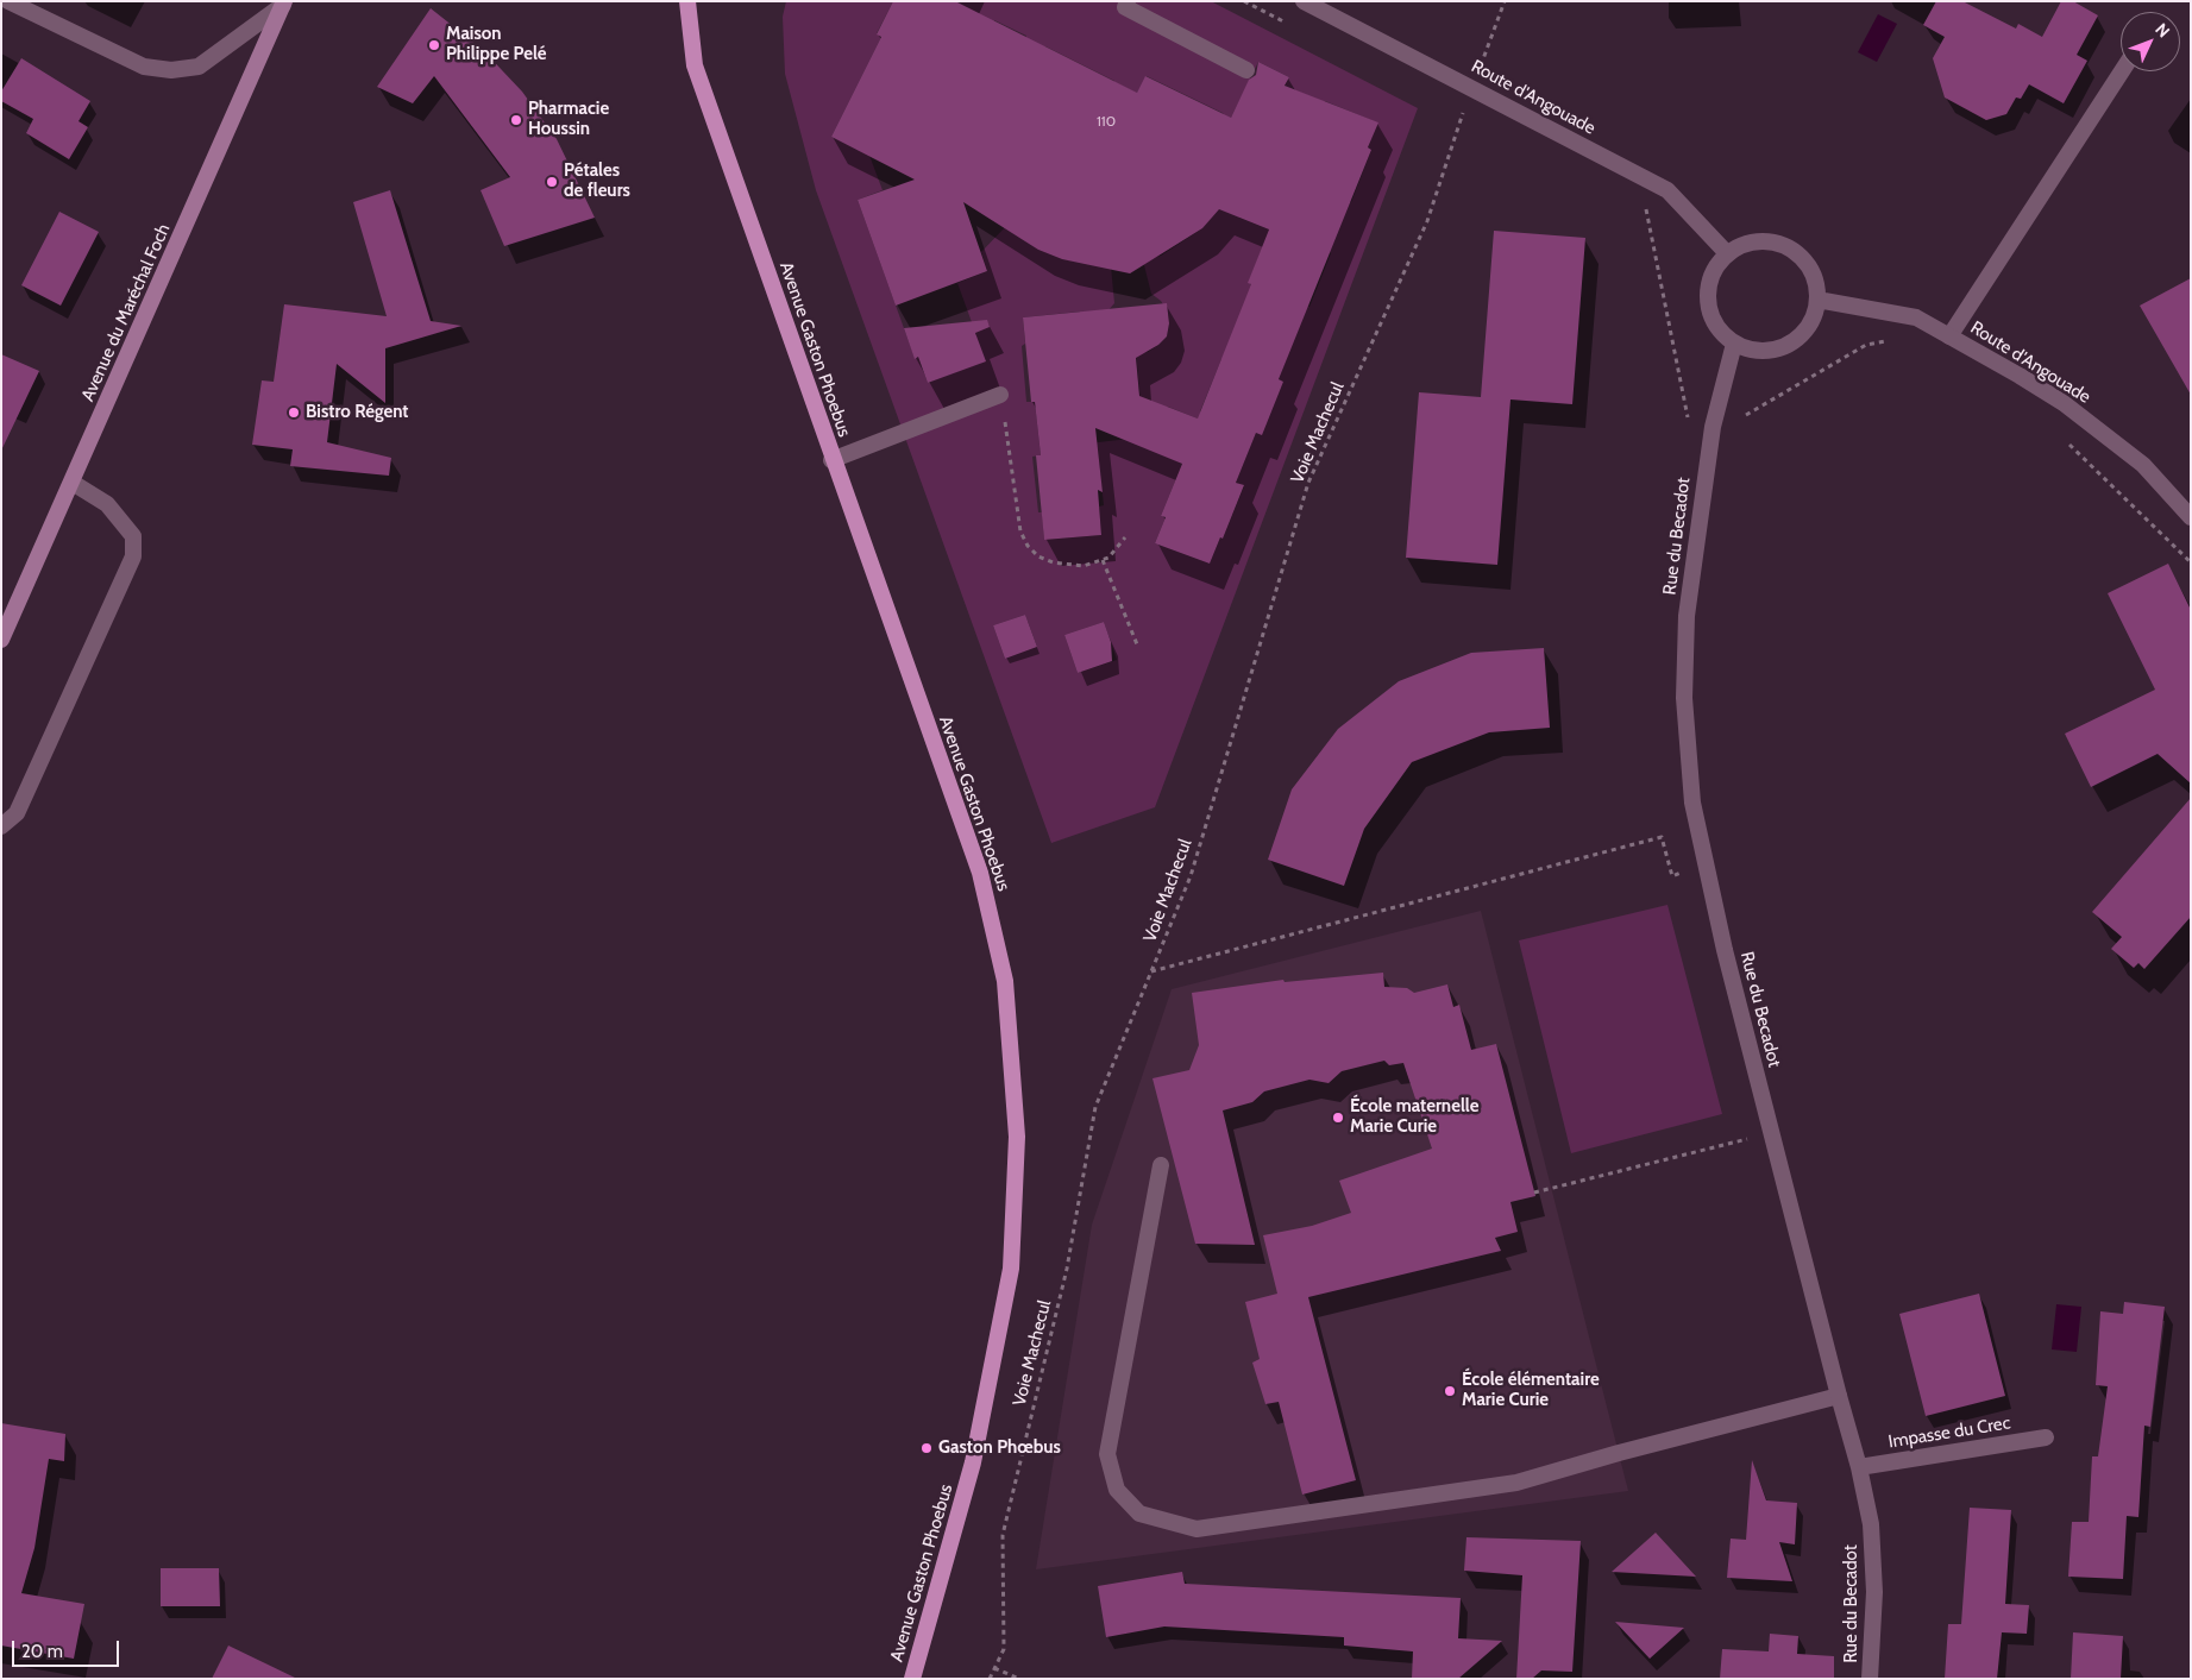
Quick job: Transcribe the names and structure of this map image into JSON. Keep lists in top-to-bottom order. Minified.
{"streets":{"main road":["Avenue du Maréchal Foch","Avenue Gaston Phoebus"],"street":["Route d'Angouade","Rue du Becadot","Impasse du Crec"],"path":["Voie Machecul"]},"crossings":[["Route d'Angouade","Rue du Becadot"],["Rue du Becadot","Impasse du Crec"]],"places":["Maison Philippe Pelé","Pharmacie Houssin","Pétales de fleurs","Bistro Régent","École maternelle Marie Curie","École élémentaire Marie Curie","Gaston Phœbus"],"house_numbers":["110"],"scale_bar":"20 m","north":"top right"}
